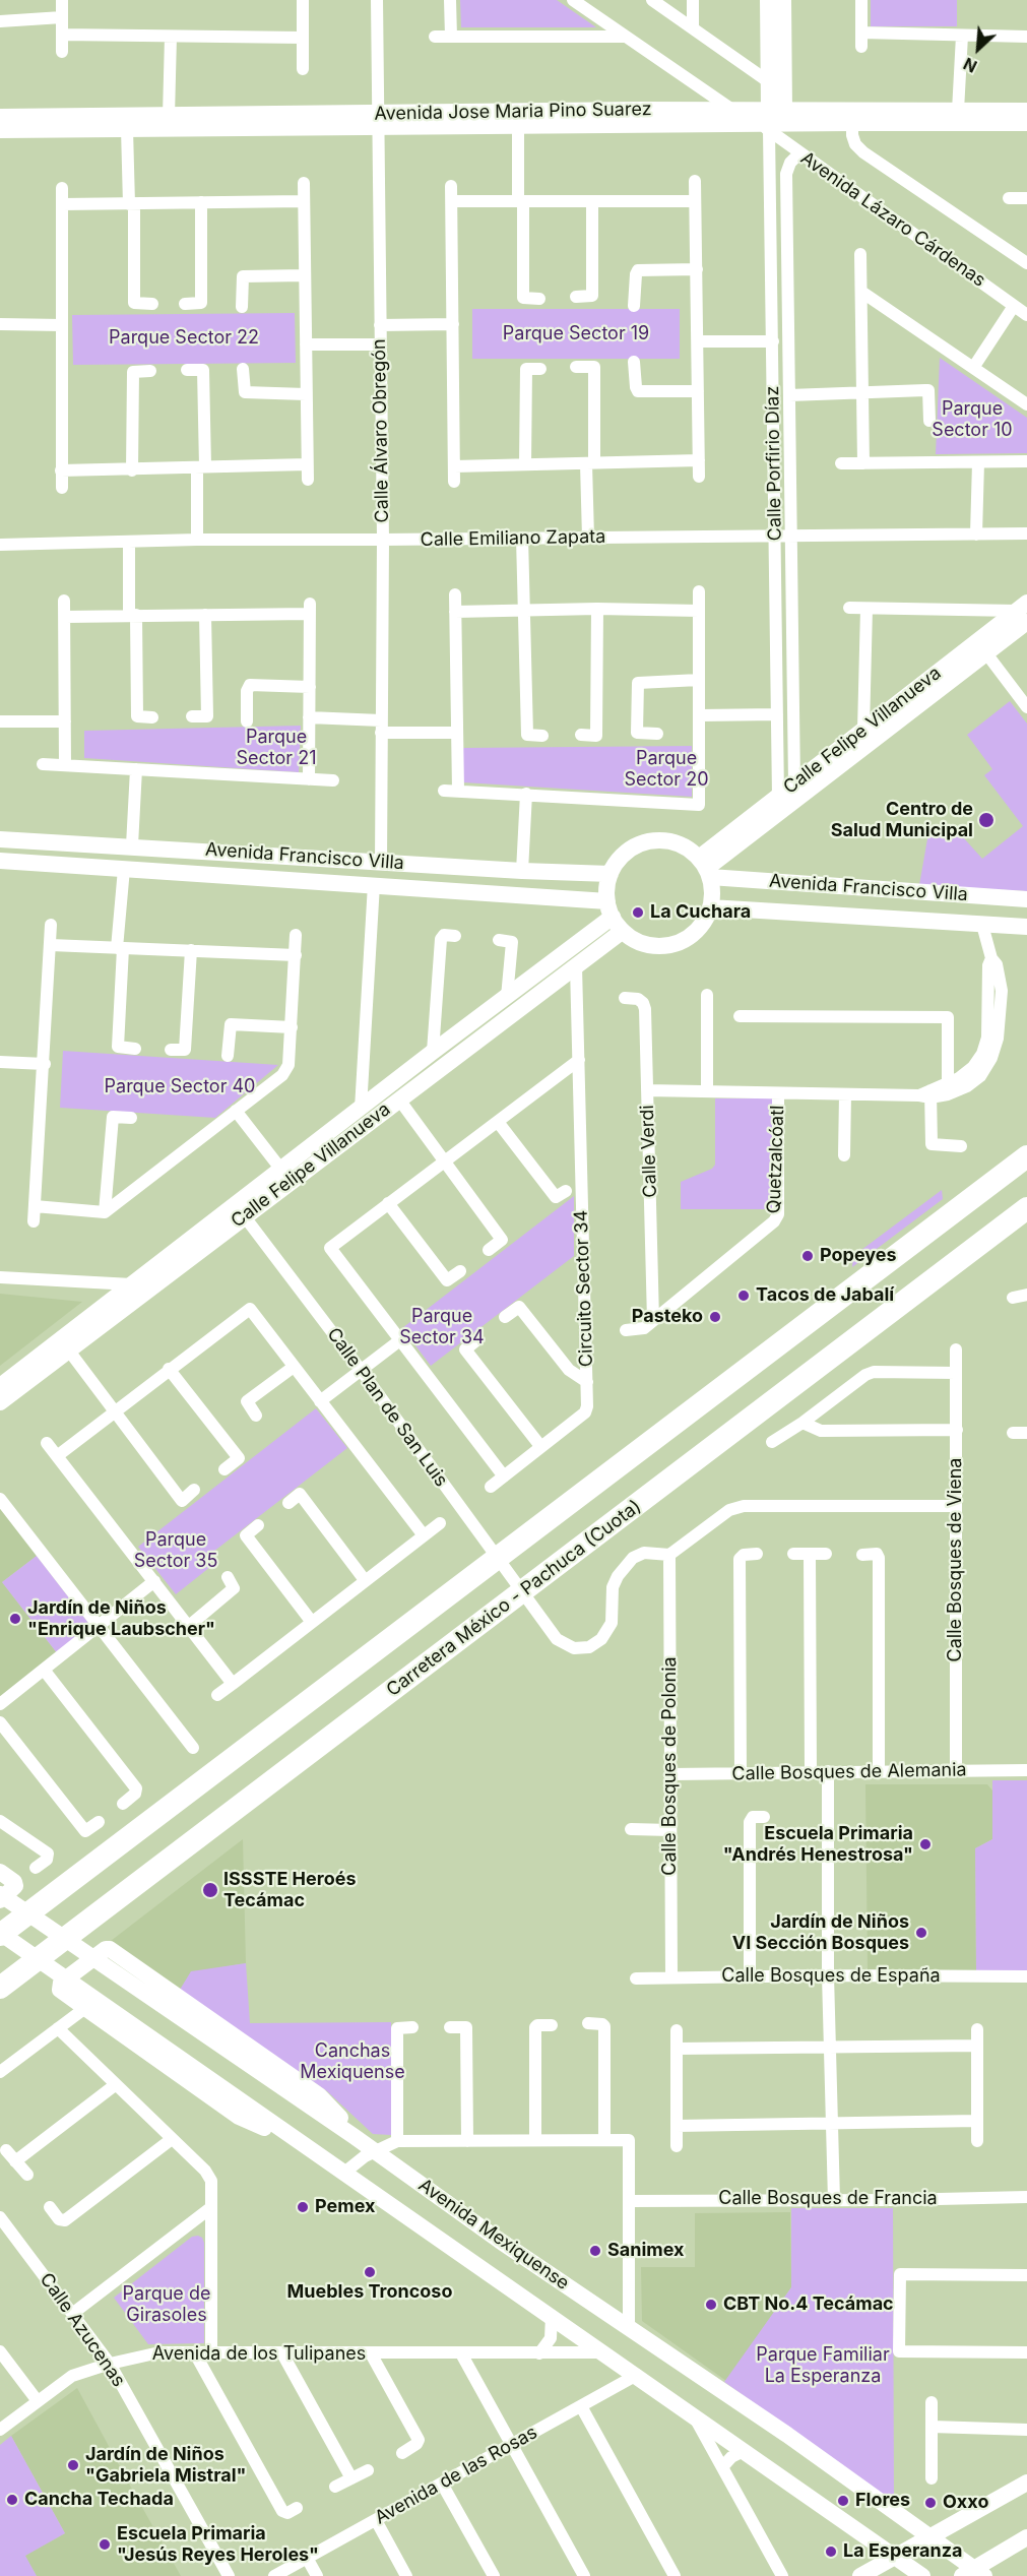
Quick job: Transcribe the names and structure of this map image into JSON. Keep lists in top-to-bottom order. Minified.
{"streets":{"highway":["Carretera México - Pachuca (Cuota)"],"main road":["Avenida Jose Maria Pino Suarez","Calle Porfirio Díaz","Calle Felipe Villanueva","Avenida Francisco Villa","Avenida Mexiquense"],"street":["Avenida Lázaro Cárdenas","Calle Álvaro Obregón","Calle Emiliano Zapata","Calle Verdi","Quetzalcóatl","Circuito Sector 34","Calle Plan de San Luis","Calle Bosques de Viena","Calle Bosques de Polonia","Calle Bosques de Alemania","Calle Bosques de España","Calle Bosques de Francia","Calle Azucenas","Avenida de los Tulipanes","Avenida de las Rosas"]},"crossings":[["Avenida Jose Maria Pino Suarez","Avenida Lázaro Cárdenas"],["Avenida Jose Maria Pino Suarez","Calle Álvaro Obregón"],["Avenida Jose Maria Pino Suarez","Calle Porfirio Díaz"],["Avenida Lázaro Cárdenas","Calle Porfirio Díaz"],["Calle Álvaro Obregón","Calle Emiliano Zapata"],["Calle Álvaro Obregón","Avenida Francisco Villa"],["Calle Porfirio Díaz","Calle Emiliano Zapata"],["Calle Porfirio Díaz","Calle Felipe Villanueva"],["Calle Felipe Villanueva","Avenida Francisco Villa"],["Calle Felipe Villanueva","Circuito Sector 34"],["Calle Felipe Villanueva","Calle Plan de San Luis"],["Calle Verdi","Quetzalcóatl"],["Calle Plan de San Luis","Calle Bosques de Polonia"],["Calle Bosques de Viena","Calle Bosques de Alemania"],["Calle Bosques de Polonia","Calle Bosques de Alemania"],["Calle Bosques de Polonia","Calle Bosques de España"],["Avenida Mexiquense","Avenida de los Tulipanes"],["Avenida Mexiquense","Avenida de las Rosas"],["Calle Azucenas","Avenida de los Tulipanes"]],"parks":["Parque Sector 19","Parque Sector 22","Parque Sector 10","Parque Sector 21","Parque Sector 20","Parque Sector 40","Parque Sector 34","Parque Sector 35","Canchas Mexiquense","Parque de Girasoles","Parque Familiar La Esperanza"],"places":["Centro de Salud Municipal","La Cuchara","Popeyes","Tacos de Jabalí","Pasteko","Jardín de Niños \"Enrique Laubscher\"","Escuela Primaria \"Andrés Henestrosa\"","ISSSTE Heroés Tecámac","Jardín de Niños VI Sección Bosques","Pemex","Sanimex","Muebles Troncoso","CBT No.4 Tecámac","Jardín de Niños \"Gabriela Mistral\"","Cancha Techada","Flores","Oxxo","Escuela Primaria \"Jesús Reyes Heroles\"","La Esperanza"],"north":"bottom left"}
